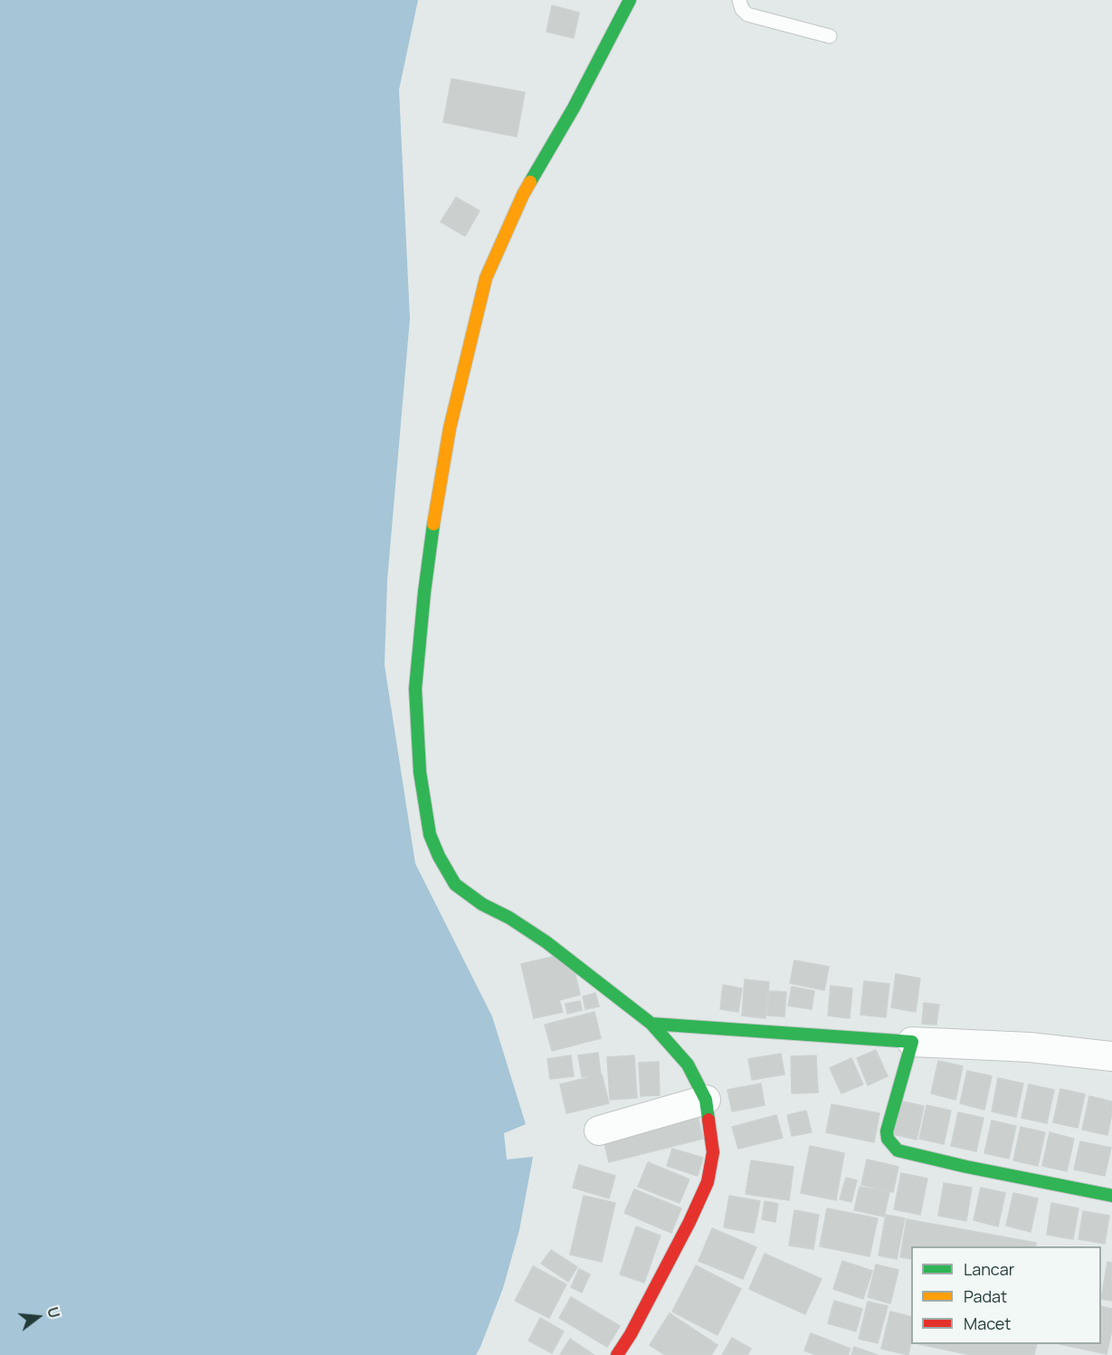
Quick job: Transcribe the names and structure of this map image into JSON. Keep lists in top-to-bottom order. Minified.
{"legend":["Lancar","Padat","Macet"],"north":"right"}
